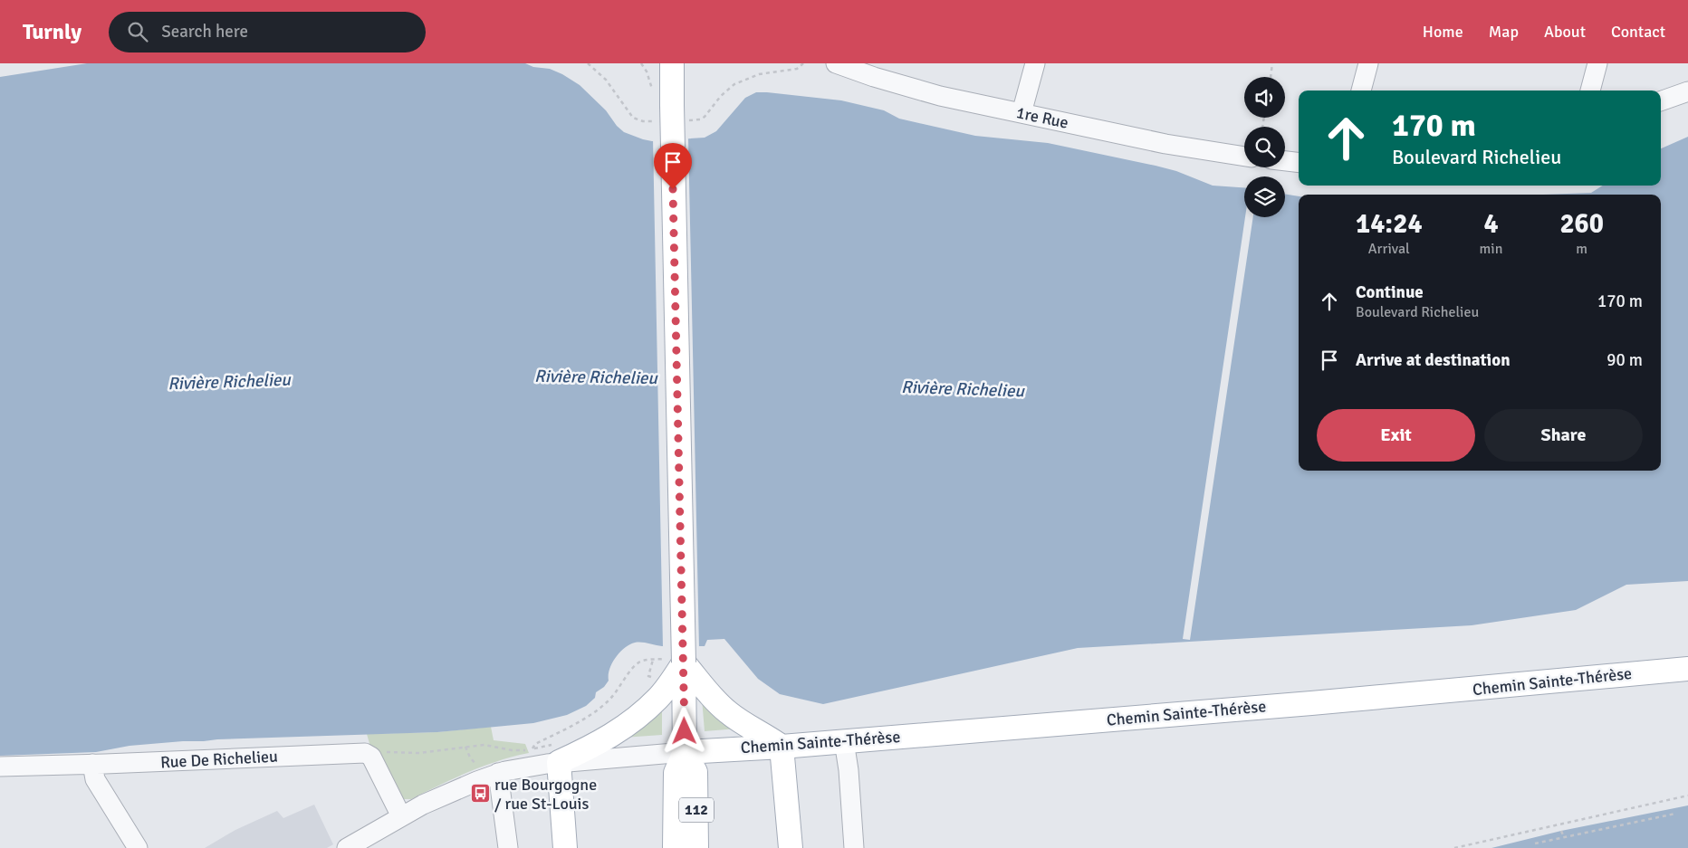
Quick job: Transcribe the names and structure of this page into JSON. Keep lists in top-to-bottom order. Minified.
{"streets":{"main road":["Chemin Sainte-Thérèse","112"],"street":["1re Rue","Rue De Richelieu"]},"crossings":[["Chemin Sainte-Thérèse","112"]],"water":["Rivière Richelieu"],"places":{"bus stop":["rue Bourgogne / rue St-Louis"]},"page":{"header":"Turnly","search":"Search here","nav":["Home","Map","About","Contact"],"turn":["170 m","Boulevard Richelieu"],"eta":["14:24","Arrival","4","min","260","m"],"list":[{"name":"Continue","note":"Boulevard Richelieu","value":"170 m"},{"name":"Arrive at destination","value":"90 m"}],"buttons":["Exit","Share"]}}
